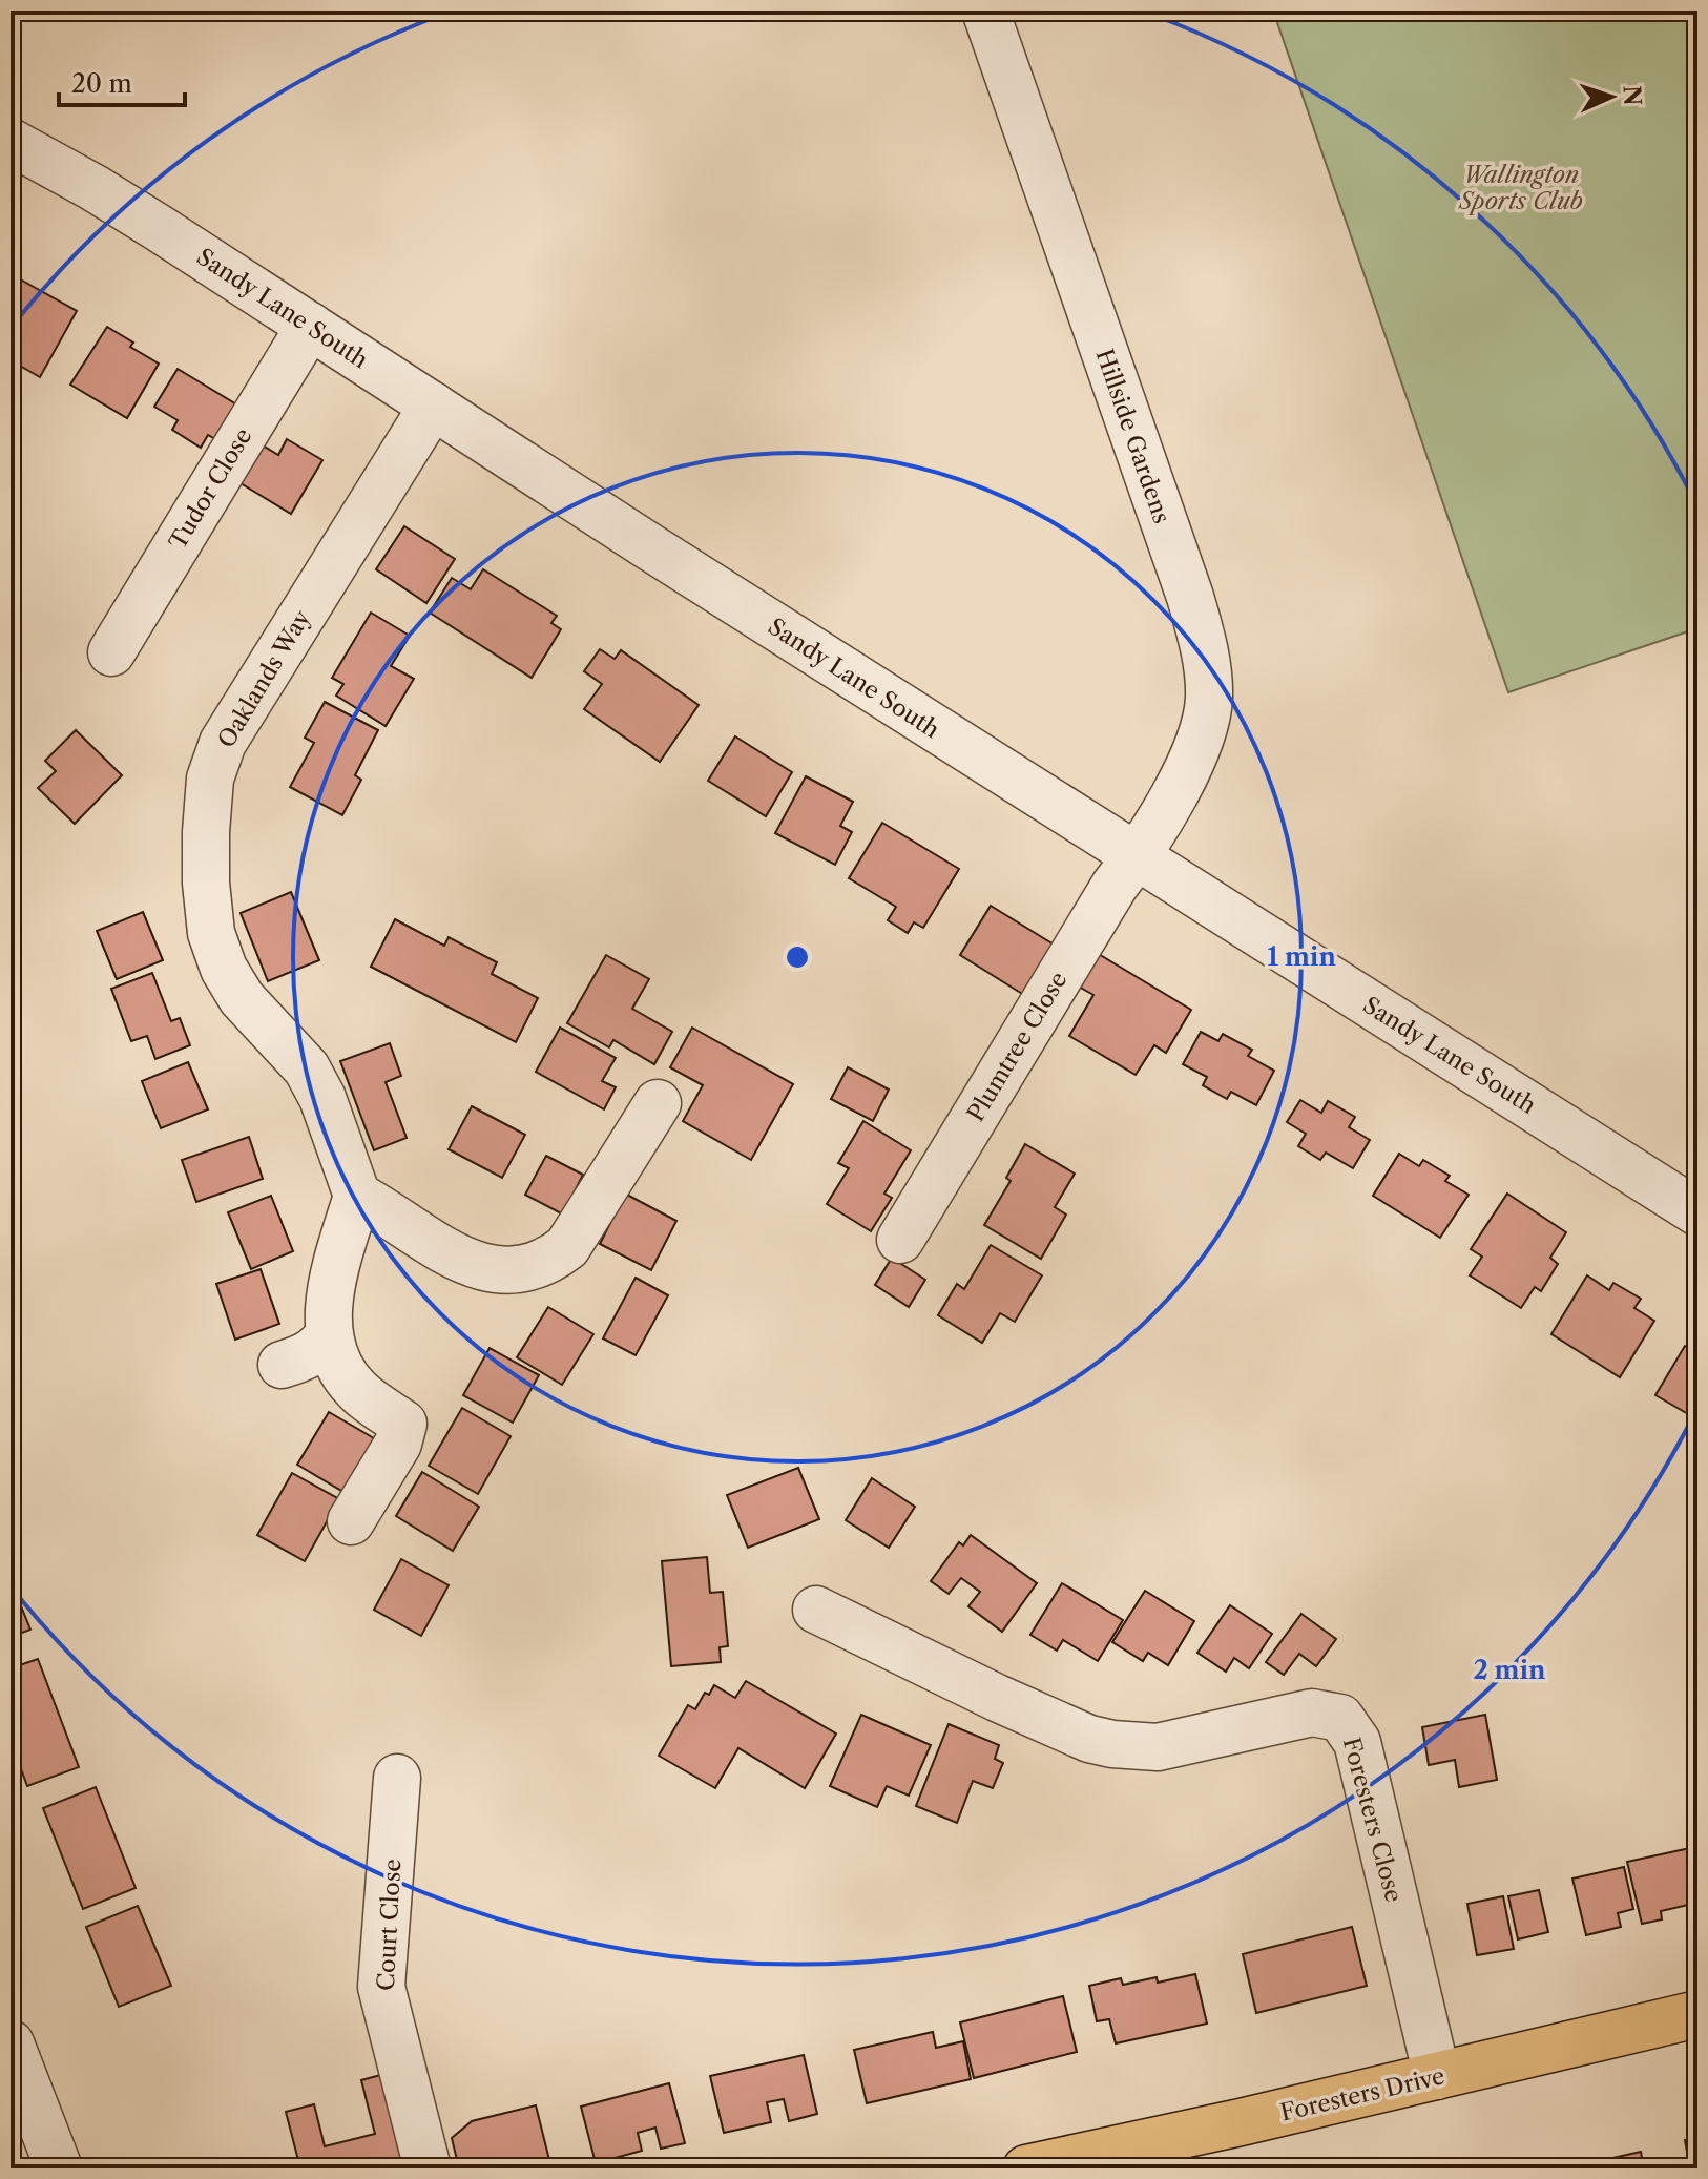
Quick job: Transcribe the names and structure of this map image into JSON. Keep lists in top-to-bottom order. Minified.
{"streets":{"main road":["Foresters Drive"],"street":["Sandy Lane South","Hillside Gardens","Tudor Close","Oaklands Way","Plumtree Close","Foresters Close","Court Close"]},"crossings":[["Sandy Lane South","Hillside Gardens"],["Sandy Lane South","Tudor Close"],["Sandy Lane South","Oaklands Way"],["Sandy Lane South","Plumtree Close"],["Hillside Gardens","Plumtree Close"],["Foresters Close","Foresters Drive"]],"parks":["Wallington Sports Club"],"scale_bar":"20 m","north":"right","rings":["1 min","2 min"]}
